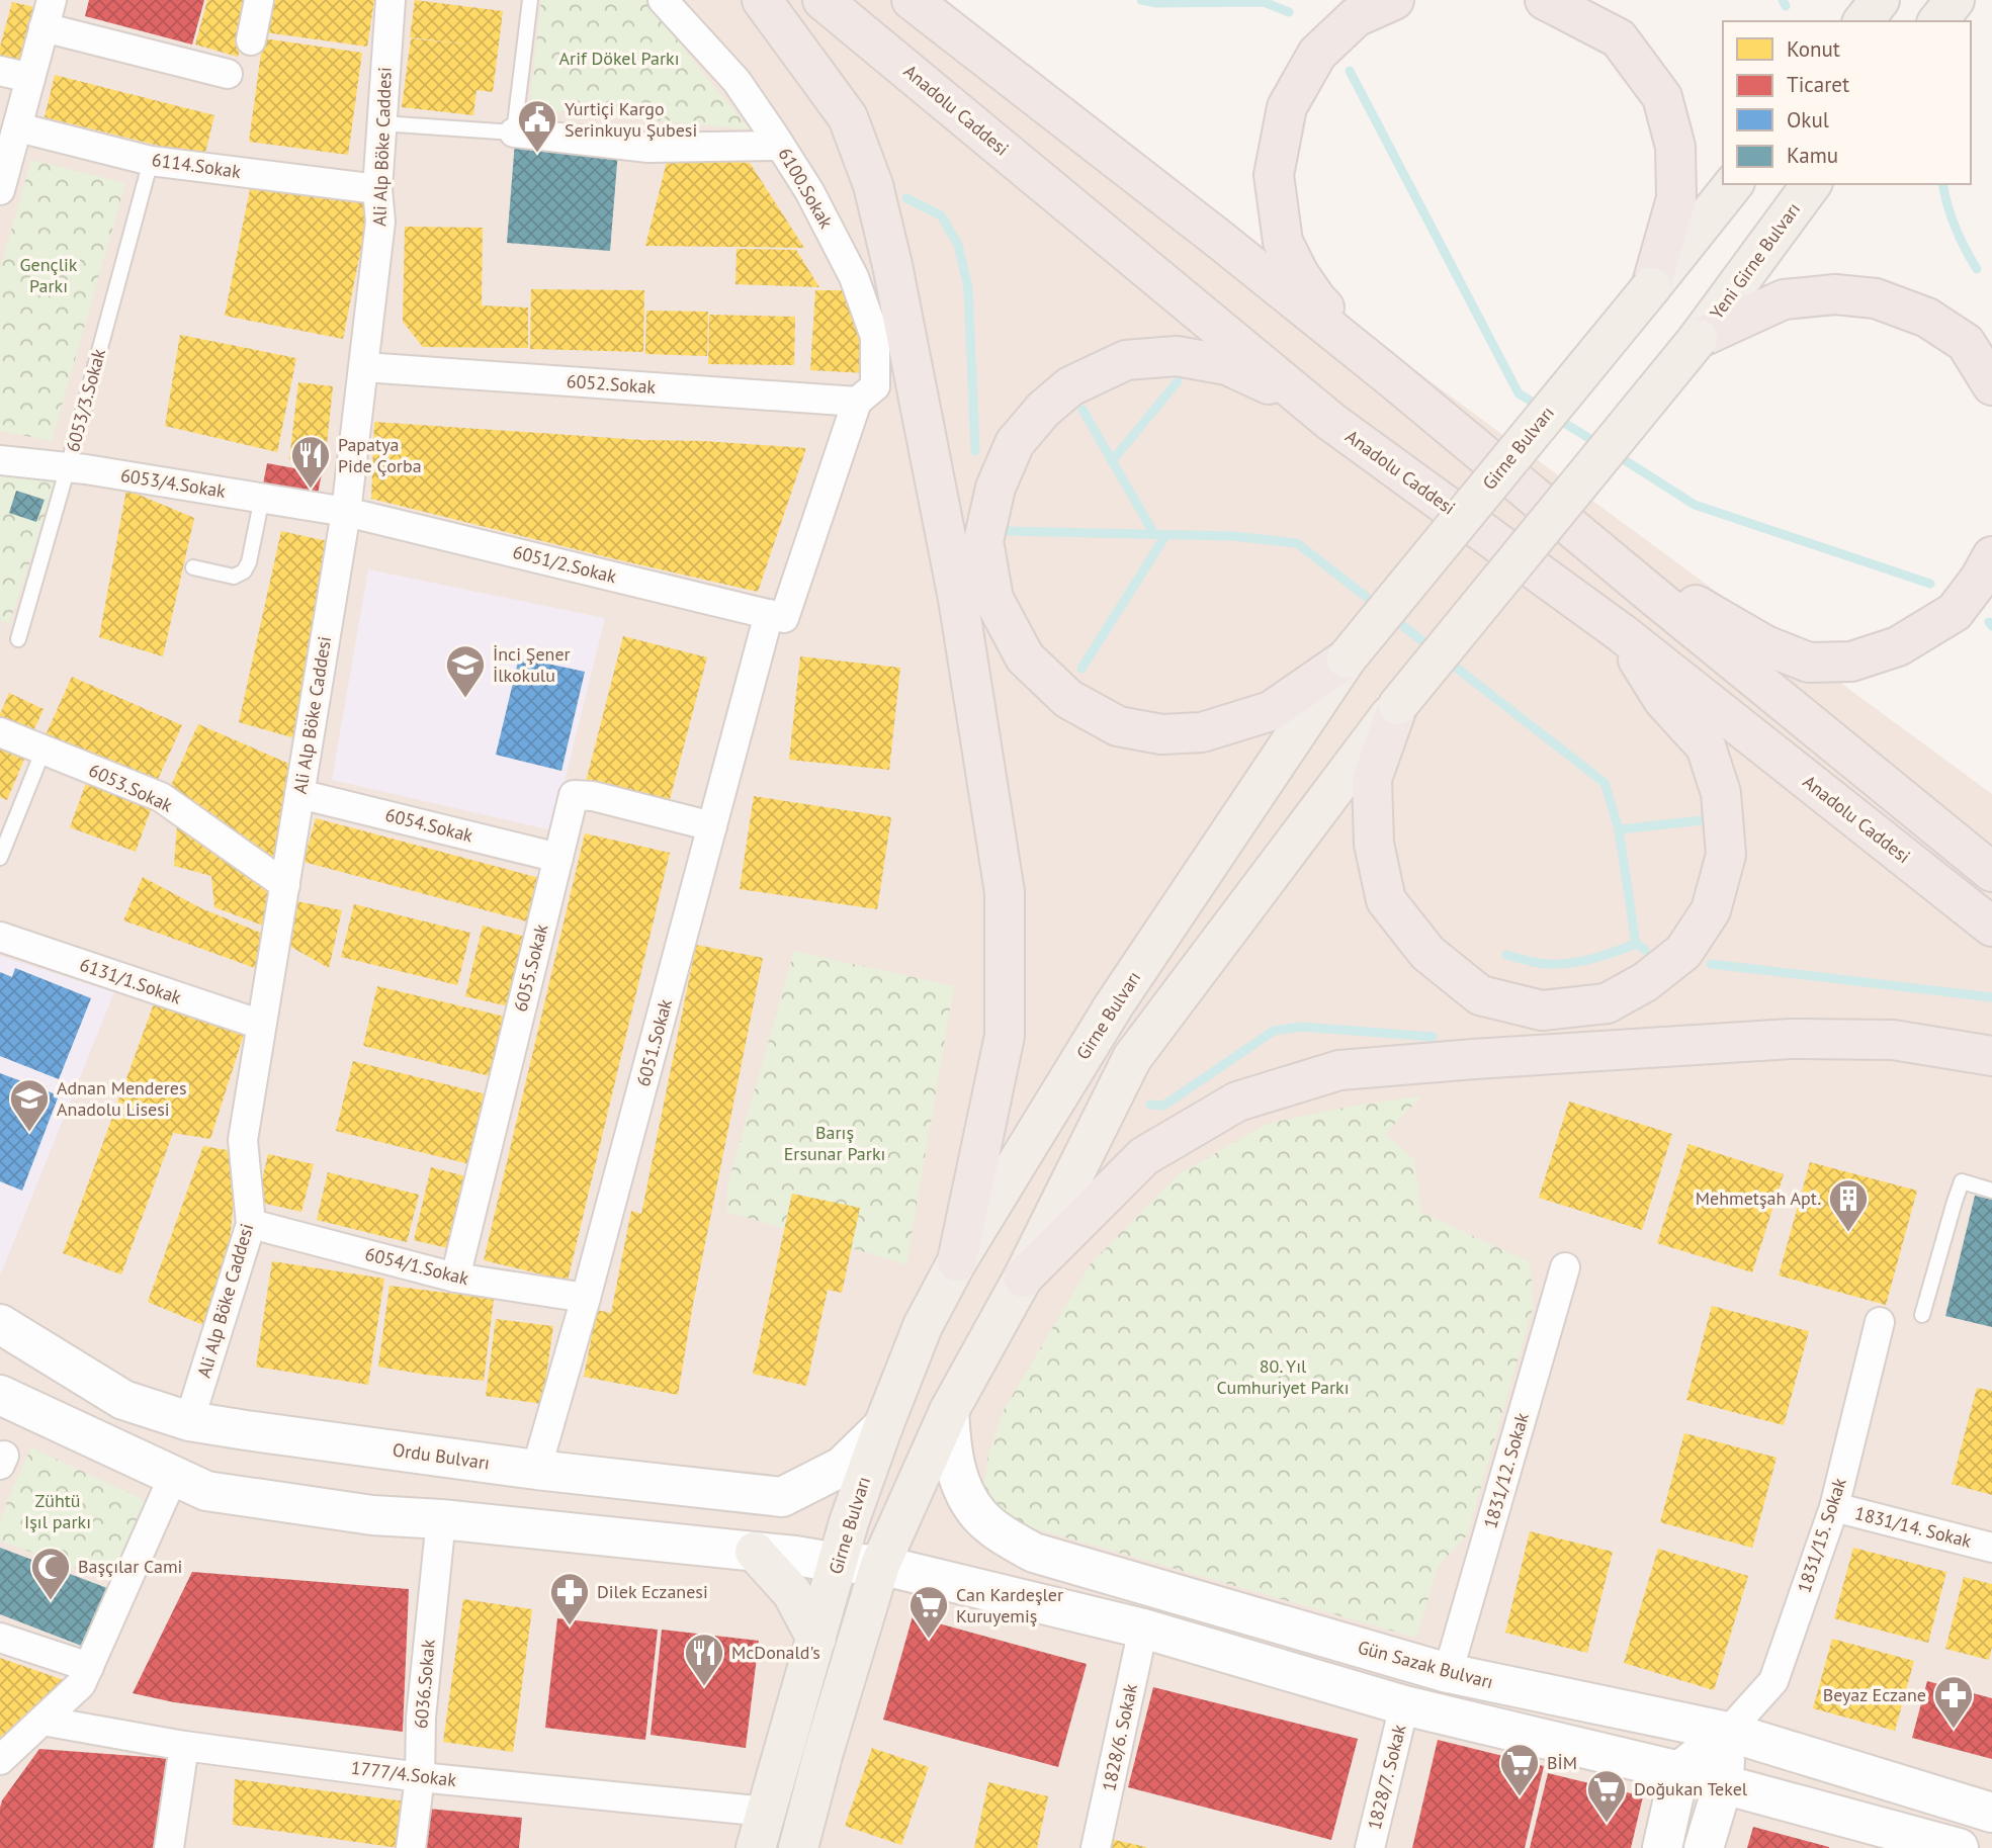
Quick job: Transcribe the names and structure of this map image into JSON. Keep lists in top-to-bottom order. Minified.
{"streets":{"highway":["Anadolu Caddesi"],"main road":["Yeni Girne Bulvarı","Girne Bulvarı","Ordu Bulvarı","Gün Sazak Bulvarı"],"street":["Ali Alp Böke Caddesi","6114.Sokak","6100.Sokak","6052.Sokak","6053/4.Sokak","6051/2.Sokak","6053.Sokak","6054.Sokak","6055.Sokak","6131/1.Sokak","6051.Sokak","6054/1.Sokak","1831/12. Sokak","1831/14. Sokak","1831/15. Sokak","6036.Sokak","1828/6. Sokak","1777/4.Sokak","1828/7. Sokak"],"lane":["6053/3.Sokak"]},"crossings":[["Ali Alp Böke Caddesi","6114.Sokak"],["Ali Alp Böke Caddesi","6052.Sokak"],["Ali Alp Böke Caddesi","6053/4.Sokak"],["Ali Alp Böke Caddesi","6051/2.Sokak"],["Ali Alp Böke Caddesi","6053.Sokak"],["Ali Alp Böke Caddesi","6054.Sokak"],["Ali Alp Böke Caddesi","6131/1.Sokak"],["Ali Alp Böke Caddesi","6054/1.Sokak"],["Ali Alp Böke Caddesi","Ordu Bulvarı"],["6114.Sokak","6053/3.Sokak"],["6100.Sokak","6052.Sokak"],["6100.Sokak","6051.Sokak"],["6052.Sokak","6051.Sokak"],["6053/3.Sokak","6053/4.Sokak"],["Girne Bulvarı","Ordu Bulvarı"],["Girne Bulvarı","1777/4.Sokak"],["6053/4.Sokak","6051/2.Sokak"],["6051/2.Sokak","6051.Sokak"],["6054.Sokak","6055.Sokak"],["6055.Sokak","6051.Sokak"],["6055.Sokak","6054/1.Sokak"],["6051.Sokak","6054/1.Sokak"],["6051.Sokak","Ordu Bulvarı"],["1831/12. Sokak","Gün Sazak Bulvarı"],["1831/14. Sokak","1831/15. Sokak"],["1831/15. Sokak","Gün Sazak Bulvarı"],["6036.Sokak","1777/4.Sokak"]],"parks":["Arif Dökel Parkı","Gençlik Parkı","Barış Ersunar Parkı","80. Yıl Cumhuriyet Parkı","Zühtü Işıl parkı"],"places":{"public building":["Yurtiçi Kargo Serinkuyu Şubesi"],"restaurant":["Papatya Pide Çorba","McDonald's"],"school or university":["İnci Şener İlkokulu","Adnan Menderes Anadolu Lisesi"],"building":["Mehmetşah Apt."],"mosque":["Başçılar Cami"],"pharmacy":["Dilek Eczanesi","Beyaz Eczane"],"supermarket":["Can Kardeşler Kuruyemiş","BİM","Doğukan Tekel"]},"legend":["Konut","Ticaret","Okul","Kamu"]}
